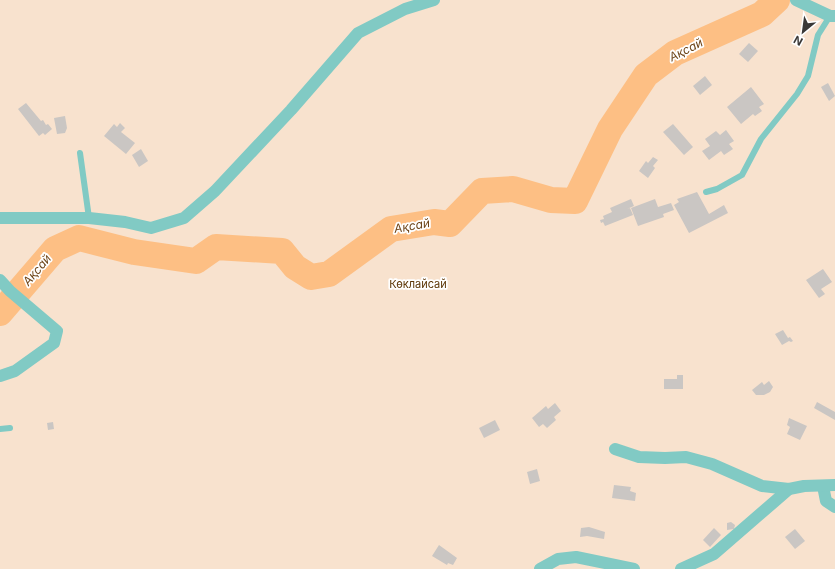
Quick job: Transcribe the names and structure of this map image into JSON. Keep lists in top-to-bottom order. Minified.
{"water":["Ақсай"],"parks":["Көклайсай"],"north":"bottom left"}
